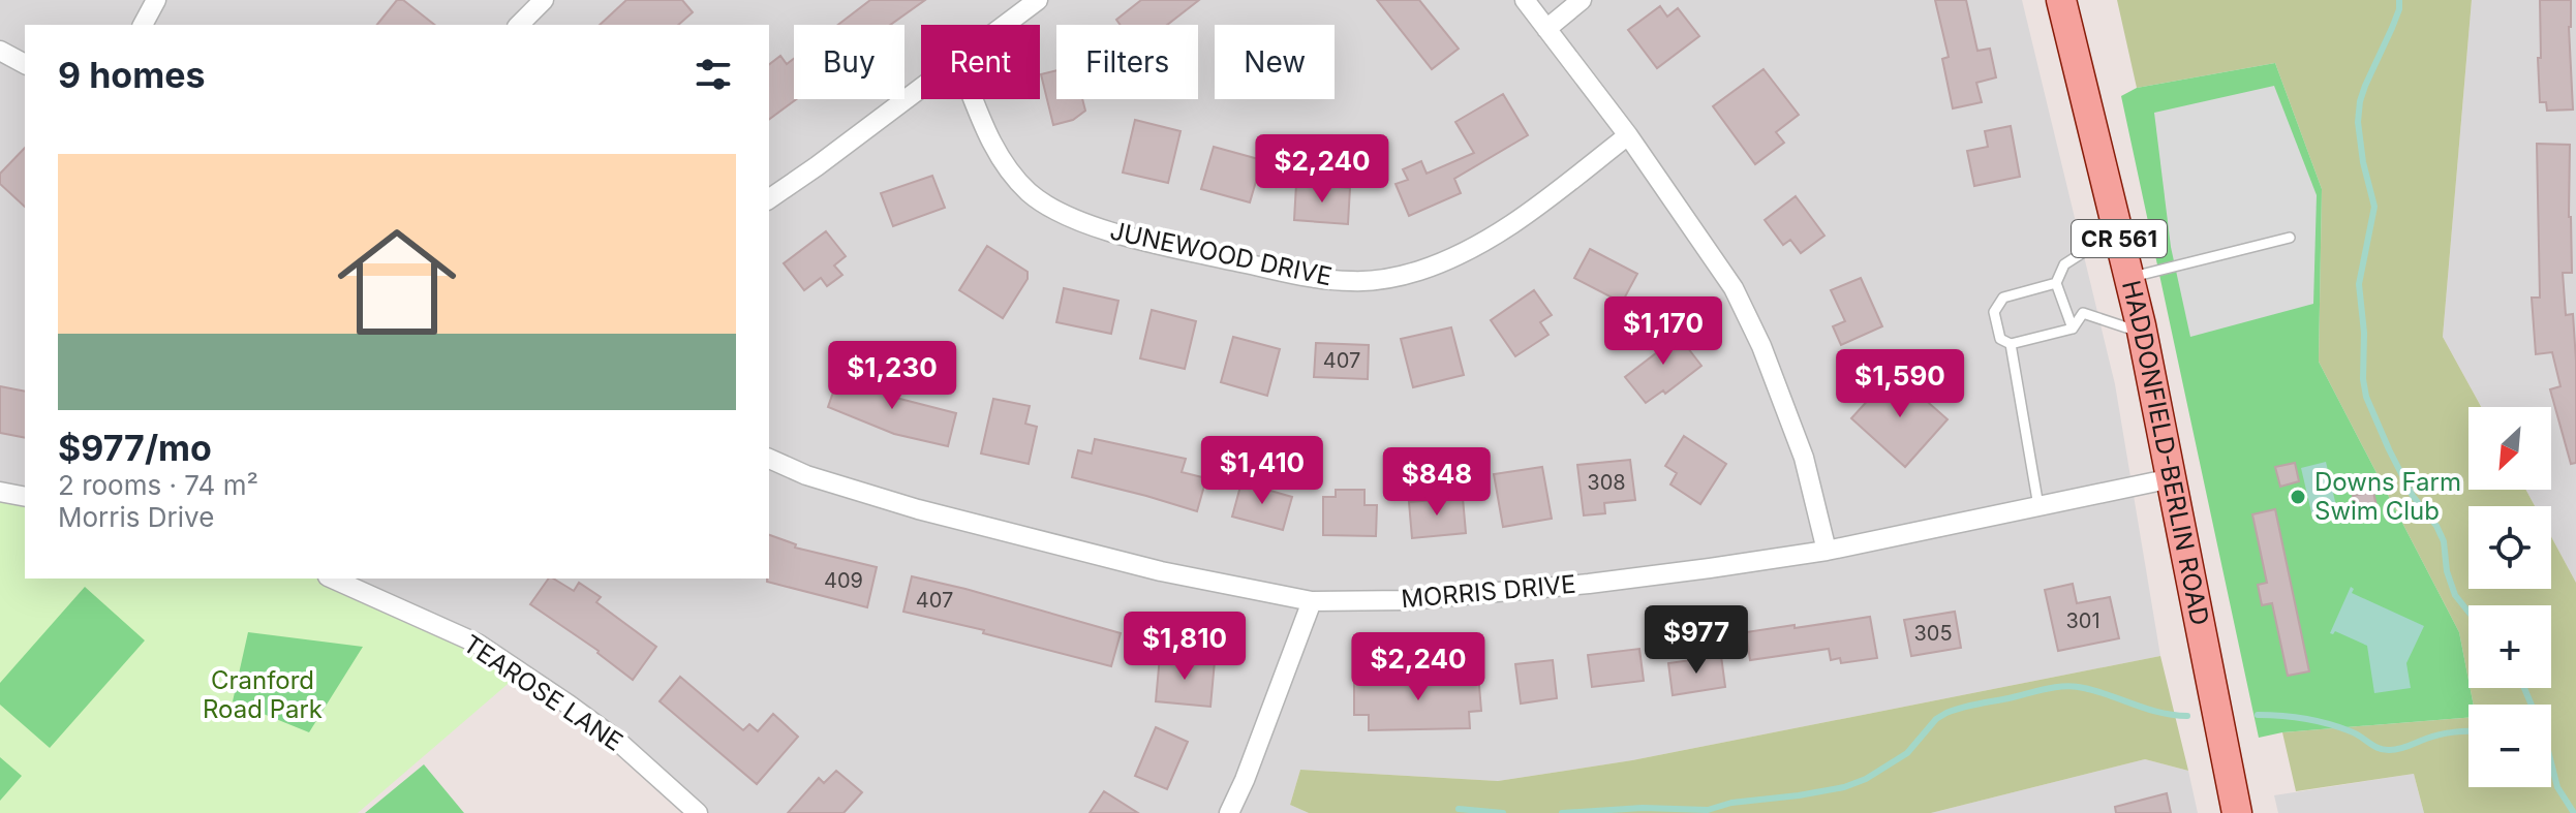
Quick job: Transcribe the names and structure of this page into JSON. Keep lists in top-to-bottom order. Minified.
{"streets":{"main road":["CR 561","HADDONFIELD-BERLIN ROAD"],"street":["JUNEWOOD DRIVE","MORRIS DRIVE","TEAROSE LANE"]},"crossings":[["HADDONFIELD-BERLIN ROAD","MORRIS DRIVE"]],"parks":["Cranford Road Park"],"places":["Downs Farm Swim Club"],"house_numbers":["407","308","409","407","301","305"],"north":"bottom left","page":{"chip":["Buy","Rent","Filters","New"],"heading":"9 homes","list":[{"name":"$977/mo","note":"2 rooms · 74 m² · Morris Drive"}],"price":["$2,240","$1,170","$1,230","$1,590","$1,410","$848","$977","$1,810","$2,240"],"map_buttons":["+","−"]}}
